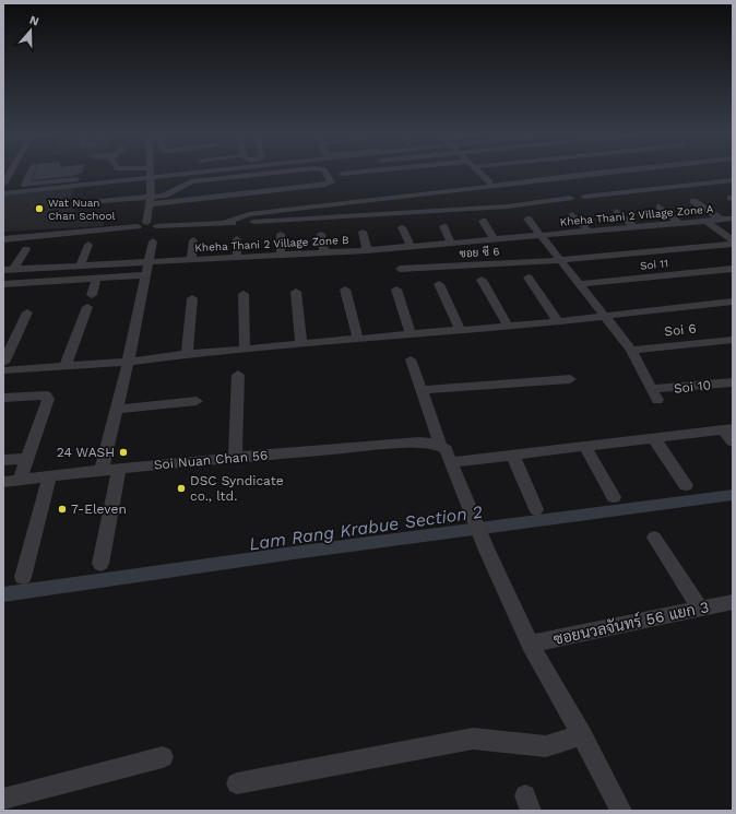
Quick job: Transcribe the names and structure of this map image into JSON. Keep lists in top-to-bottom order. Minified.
{"streets":{"street":["Kheha Thani 2 Village Zone A","Kheha Thani 2 Village Zone B","ซอย ซี 6","Soi 11","Soi 6","Soi 10","Soi Nuan Chan 56","ซอยนวลจันทร์ 56 แยก 3"]},"crossings":[["Kheha Thani 2 Village Zone A","Kheha Thani 2 Village Zone B"],["Soi 6","Soi 10"]],"water":["Lam Rang Krabue Section 2"],"places":["Wat Nuan Chan School","24 WASH","DSC Syndicate co., ltd.","7-Eleven"],"north":"top"}
